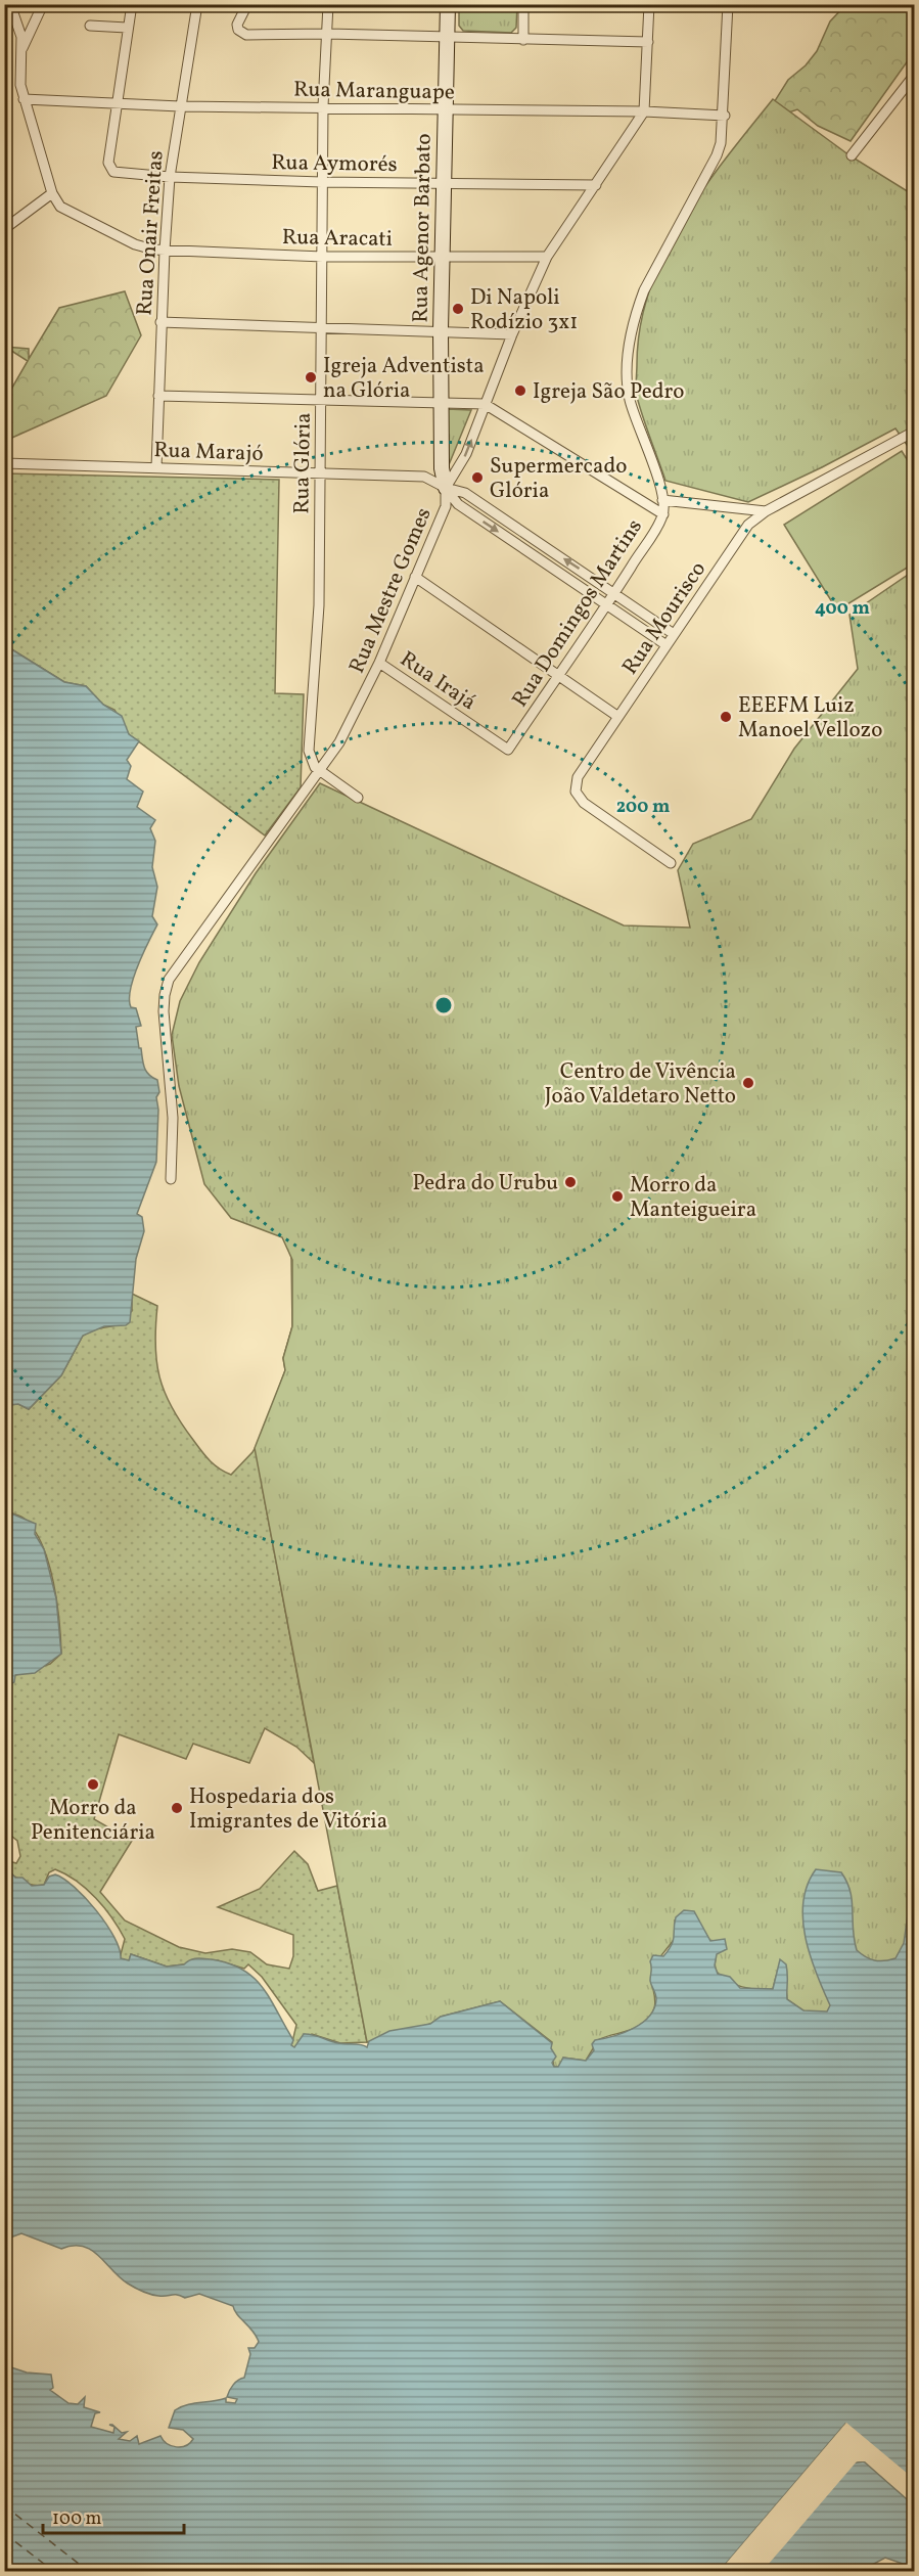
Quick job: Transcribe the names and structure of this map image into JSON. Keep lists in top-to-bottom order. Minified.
{"streets":{"street":["Rua Maranguape","Rua Aymorés","Rua Agenor Barbato","Rua Onair Freitas","Rua Aracati","Rua Marajó","Rua Glória","Rua Mestre Gomes","Rua Domingos Martins","Rua Mourisco","Rua Irajá"]},"crossings":[["Rua Maranguape","Rua Aymorés"],["Rua Maranguape","Rua Agenor Barbato"],["Rua Maranguape","Rua Onair Freitas"],["Rua Maranguape","Rua Glória"],["Rua Maranguape","Rua Mestre Gomes"],["Rua Maranguape","Rua Domingos Martins"],["Rua Aymorés","Rua Agenor Barbato"],["Rua Aymorés","Rua Onair Freitas"],["Rua Aymorés","Rua Glória"],["Rua Aymorés","Rua Mestre Gomes"],["Rua Agenor Barbato","Rua Aracati"],["Rua Agenor Barbato","Rua Marajó"],["Rua Agenor Barbato","Rua Mestre Gomes"],["Rua Onair Freitas","Rua Aracati"],["Rua Onair Freitas","Rua Marajó"],["Rua Aracati","Rua Glória"],["Rua Aracati","Rua Mestre Gomes"],["Rua Marajó","Rua Glória"],["Rua Marajó","Rua Mestre Gomes"],["Rua Marajó","Rua Domingos Martins"],["Rua Marajó","Rua Mourisco"],["Rua Glória","Rua Mestre Gomes"],["Rua Mestre Gomes","Rua Irajá"],["Rua Domingos Martins","Rua Irajá"]],"places":["Di Napoli Rodízio 3x1","Igreja Adventista na Glória","Igreja São Pedro","Supermercado Glória","EEEFM Luiz Manoel Vellozo","Centro de Vivência João Valdetaro Netto","Pedra do Urubu","Morro da Manteigueira","Morro da Penitenciária","Hospedaria dos Imigrantes de Vitória"],"scale_bar":"100 m","rings":["400 m","200 m"]}
